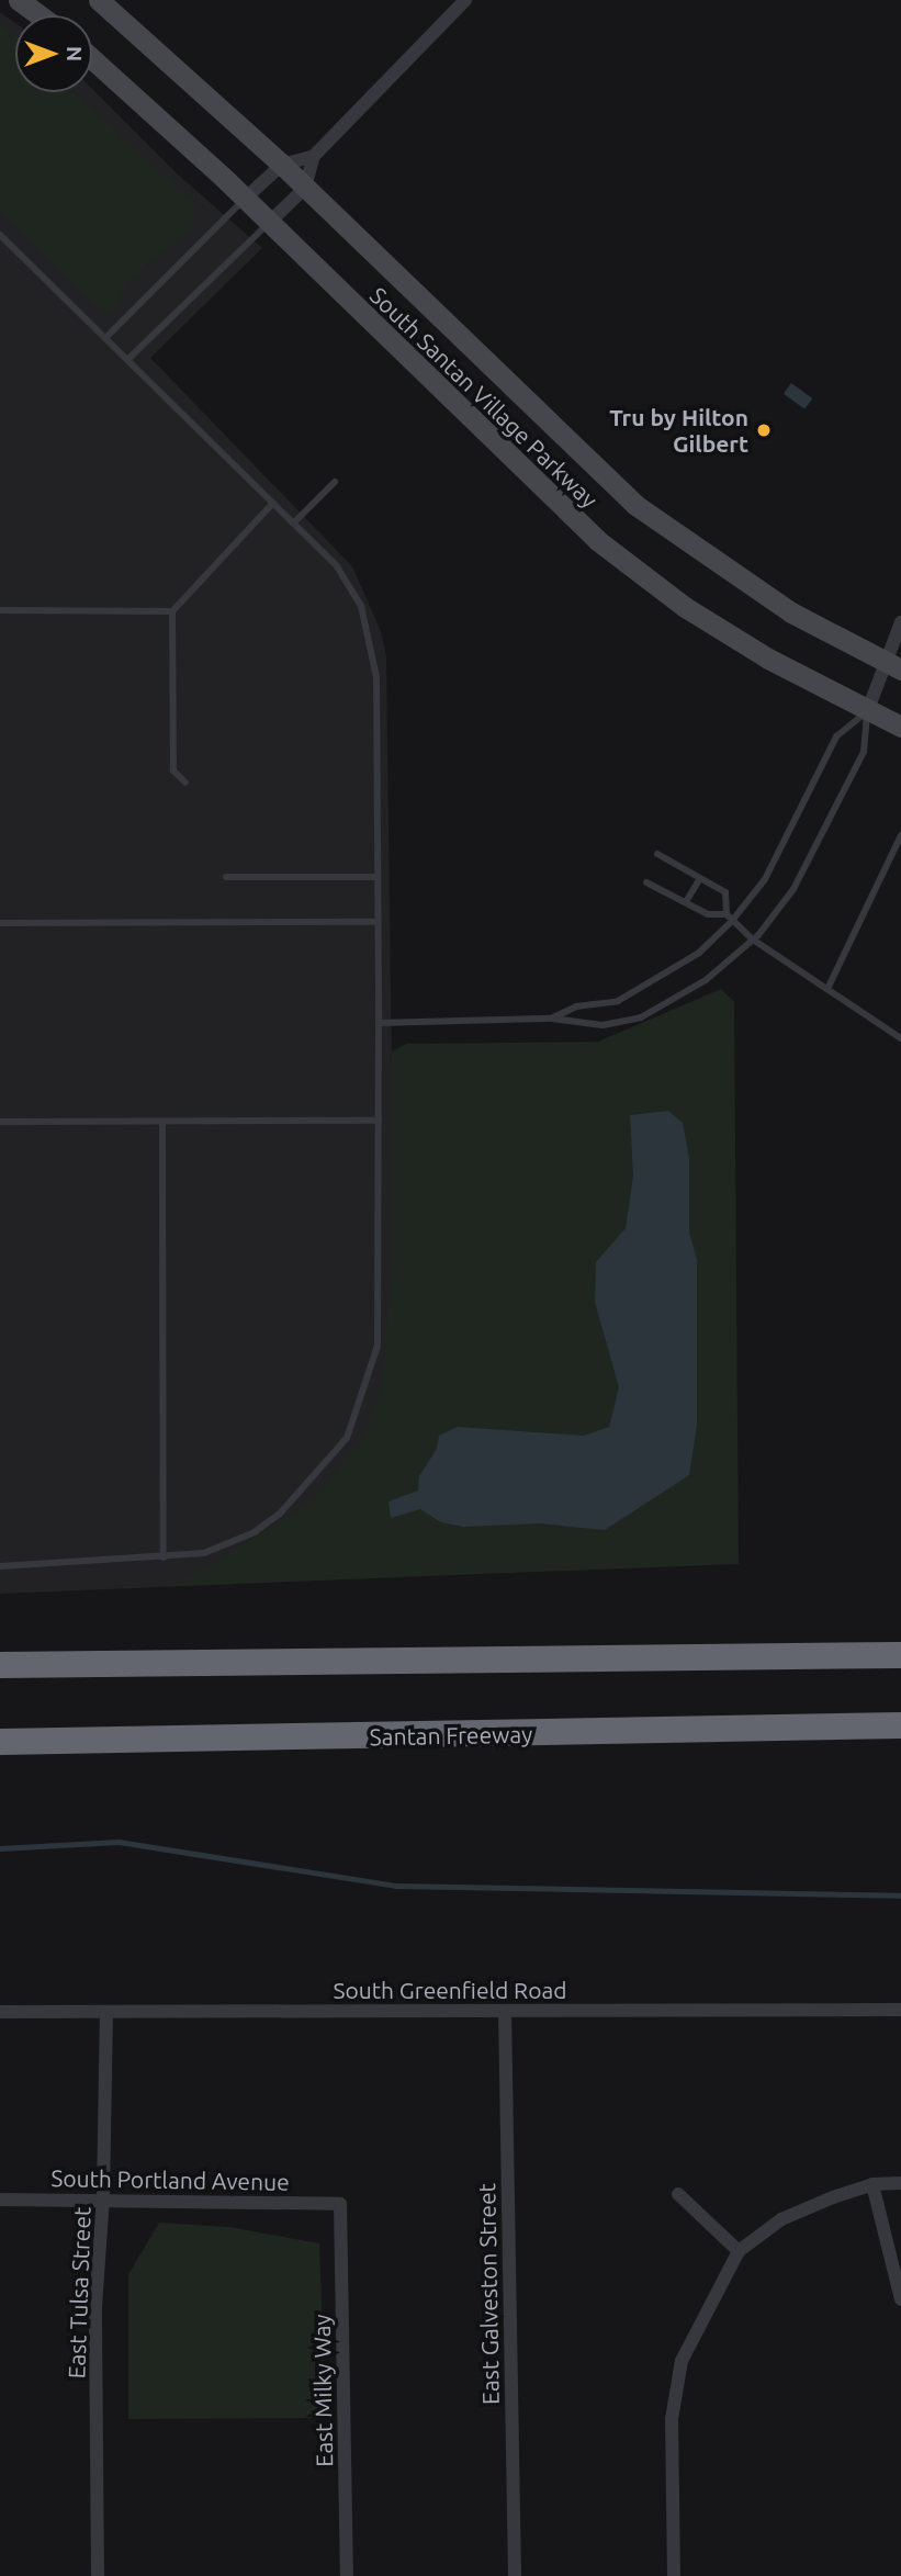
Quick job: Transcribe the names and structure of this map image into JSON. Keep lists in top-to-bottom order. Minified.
{"streets":{"highway":["Santan Freeway"],"main road":["South Santan Village Parkway"],"street":["South Greenfield Road","South Portland Avenue","East Tulsa Street","East Galveston Street","East Milky Way"]},"crossings":[["South Greenfield Road","East Tulsa Street"],["South Greenfield Road","East Galveston Street"],["South Portland Avenue","East Tulsa Street"],["South Portland Avenue","East Milky Way"]],"places":["Tru by Hilton Gilbert"],"north":"right"}
